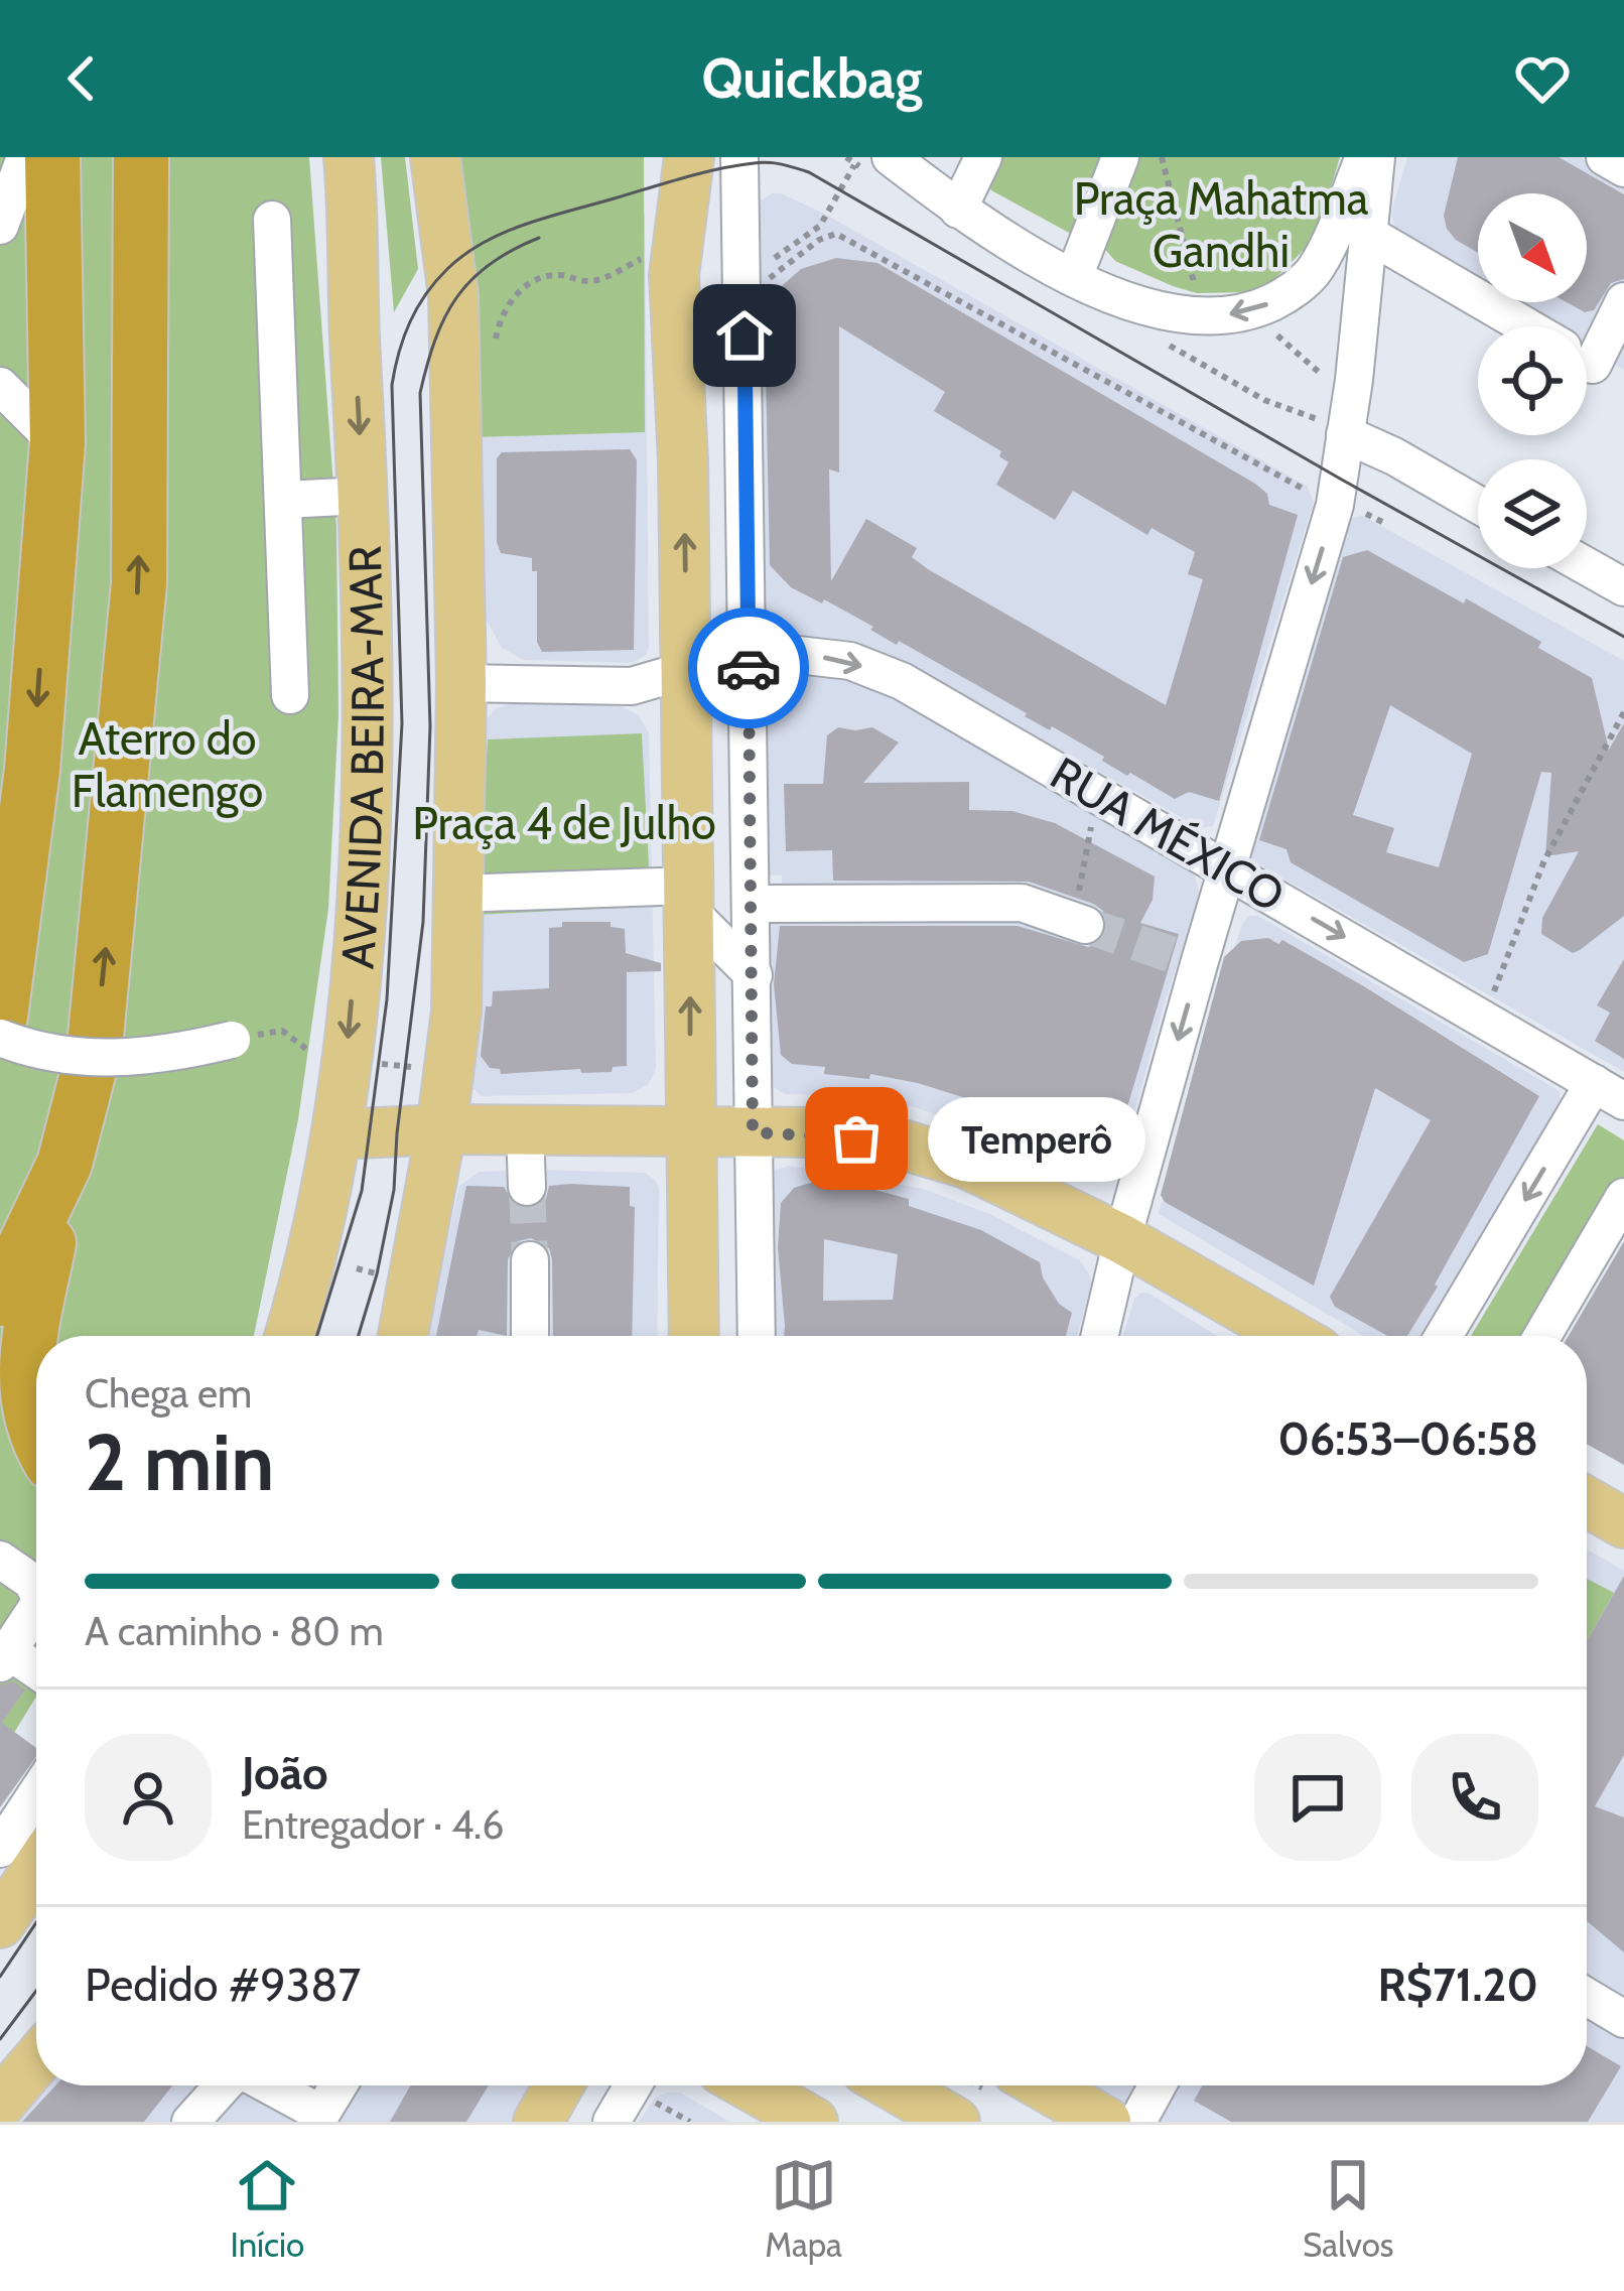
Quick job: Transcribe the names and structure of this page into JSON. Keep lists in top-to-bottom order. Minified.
{"streets":{"main road":["AVENIDA BEIRA-MAR"],"street":["RUA MÉXICO"]},"parks":["Praça Mahatma Gandhi","Aterro do Flamengo","Praça 4 de Julho"],"places":["Temperô"],"north":"bottom right","page":{"header":"Quickbag","bubble":"Temperô","heading":["2 min","Chega em","06:53–06:58"],"panel":["João","Entregador · 4.6","Pedido #9387","R$71.20"],"bar":"A caminho · 80 m","tabs":["Início","Mapa","Salvos"]}}
